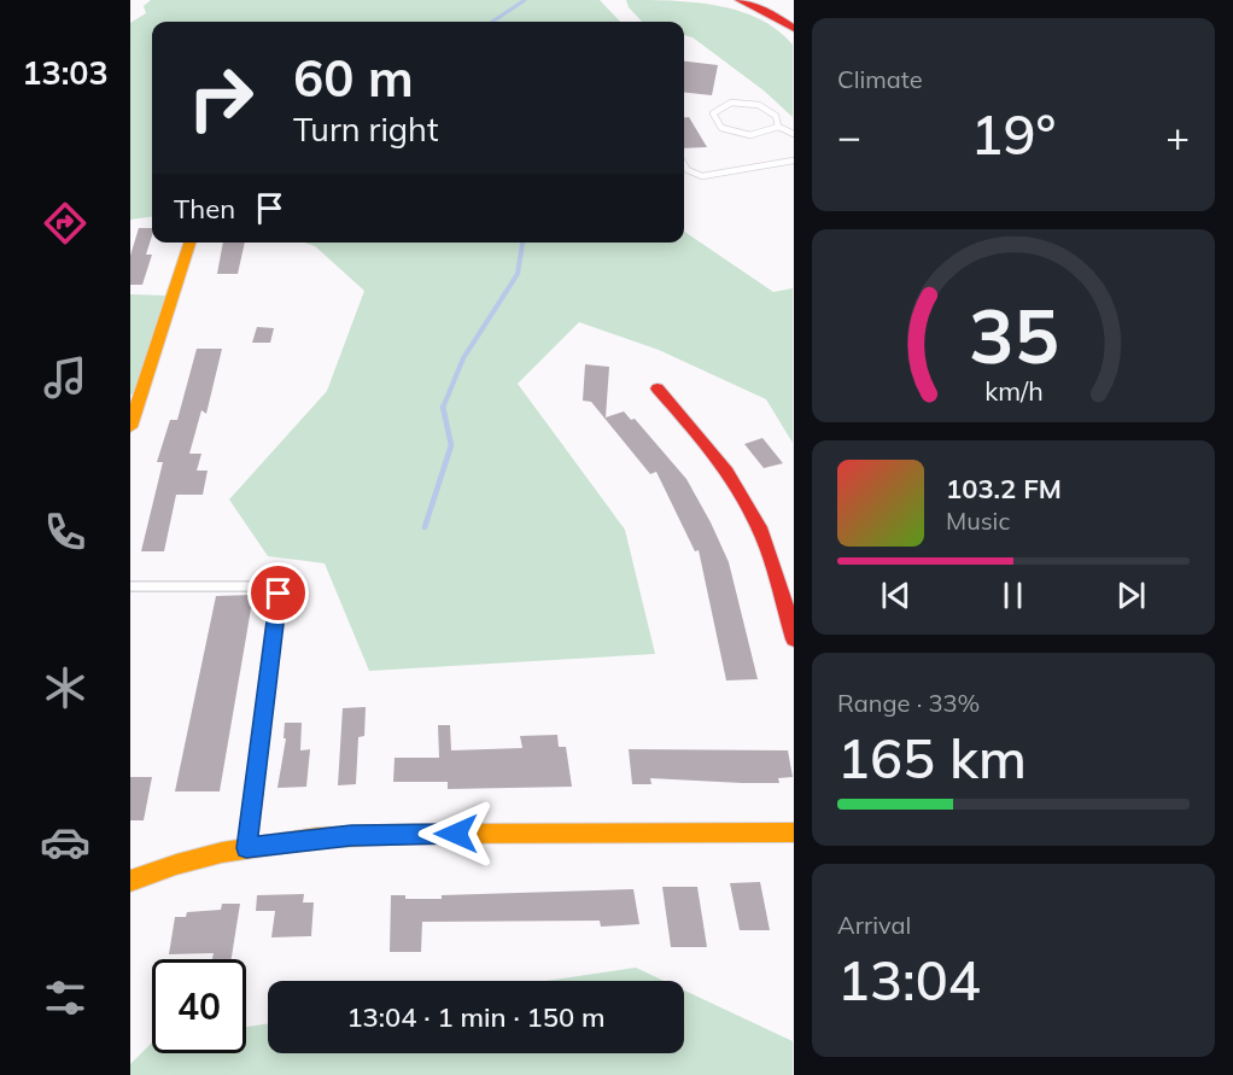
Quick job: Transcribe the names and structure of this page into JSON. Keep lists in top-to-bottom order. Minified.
{"page":{"tabs":"13:03","tile":["Climate",["Range · 33%","165 km"],["Arrival","13:04"]],"turn":["60 m","Turn right"],"heat":["−","19°","+"],"then":"Then","song":["103.2 FM","Music"],"limit":"40","trip":"13:04 · 1 min · 150 m","gauge":["35","km/h"]}}
